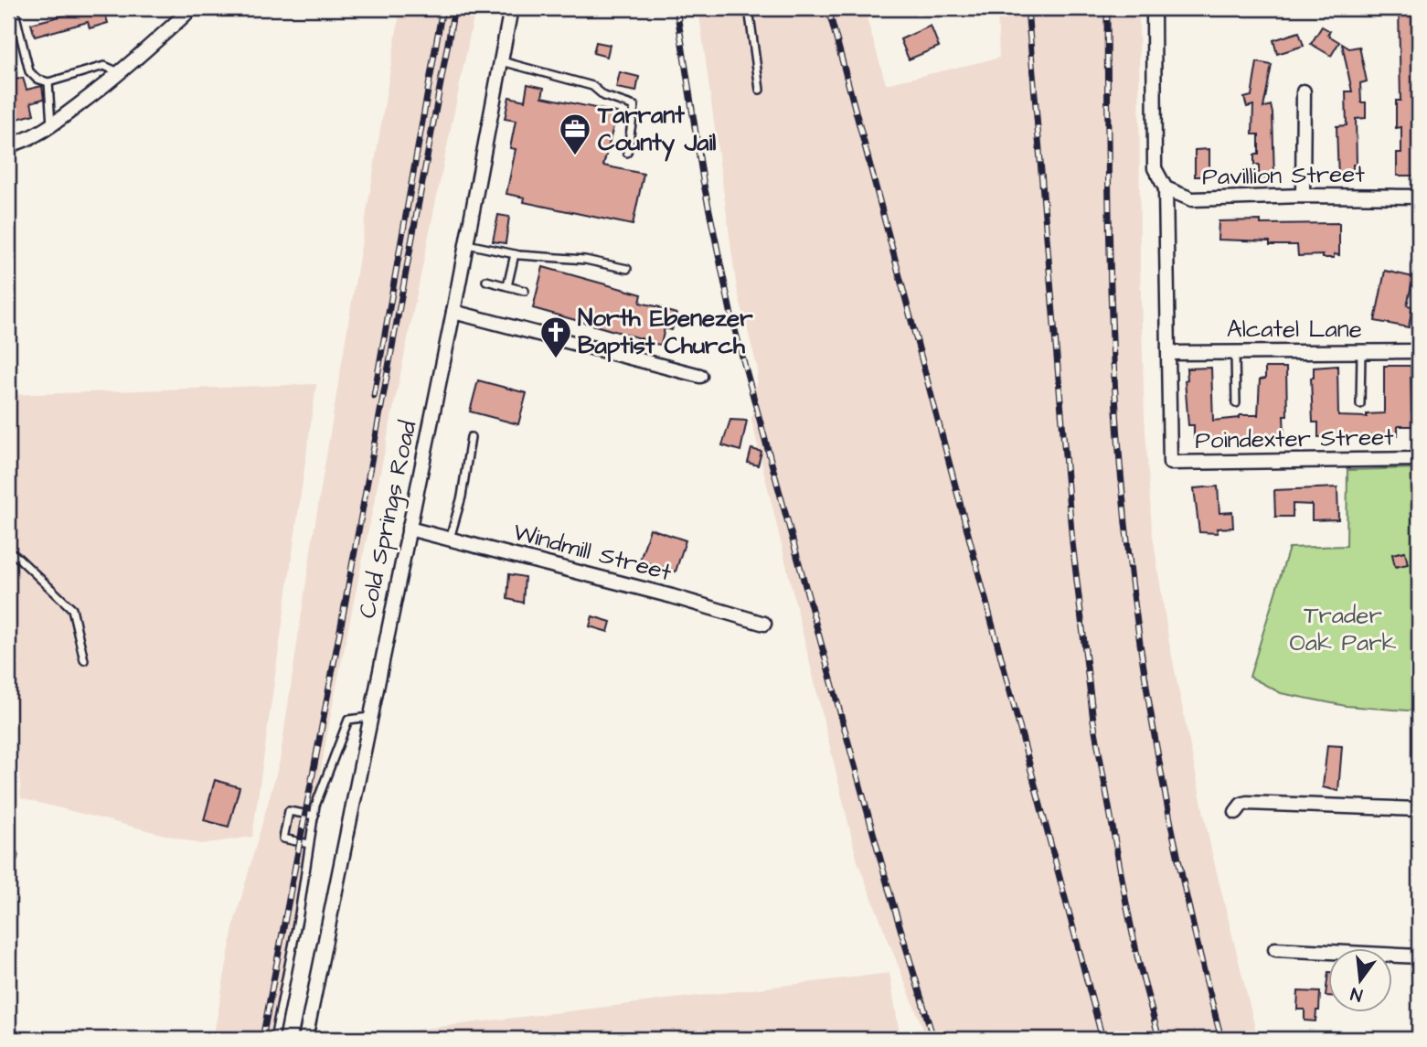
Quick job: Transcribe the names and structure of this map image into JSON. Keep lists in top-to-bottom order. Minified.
{"streets":{"street":["Pavillion Street","Alcatel Lane","Poindexter Street","Cold Springs Road","Windmill Street"]},"crossings":[["Alcatel Lane","Poindexter Street"],["Cold Springs Road","Windmill Street"]],"parks":["Trader Oak Park"],"places":{"office":["Tarrant County Jail"],"church":["North Ebenezer Baptist Church"]},"north":"bottom"}
